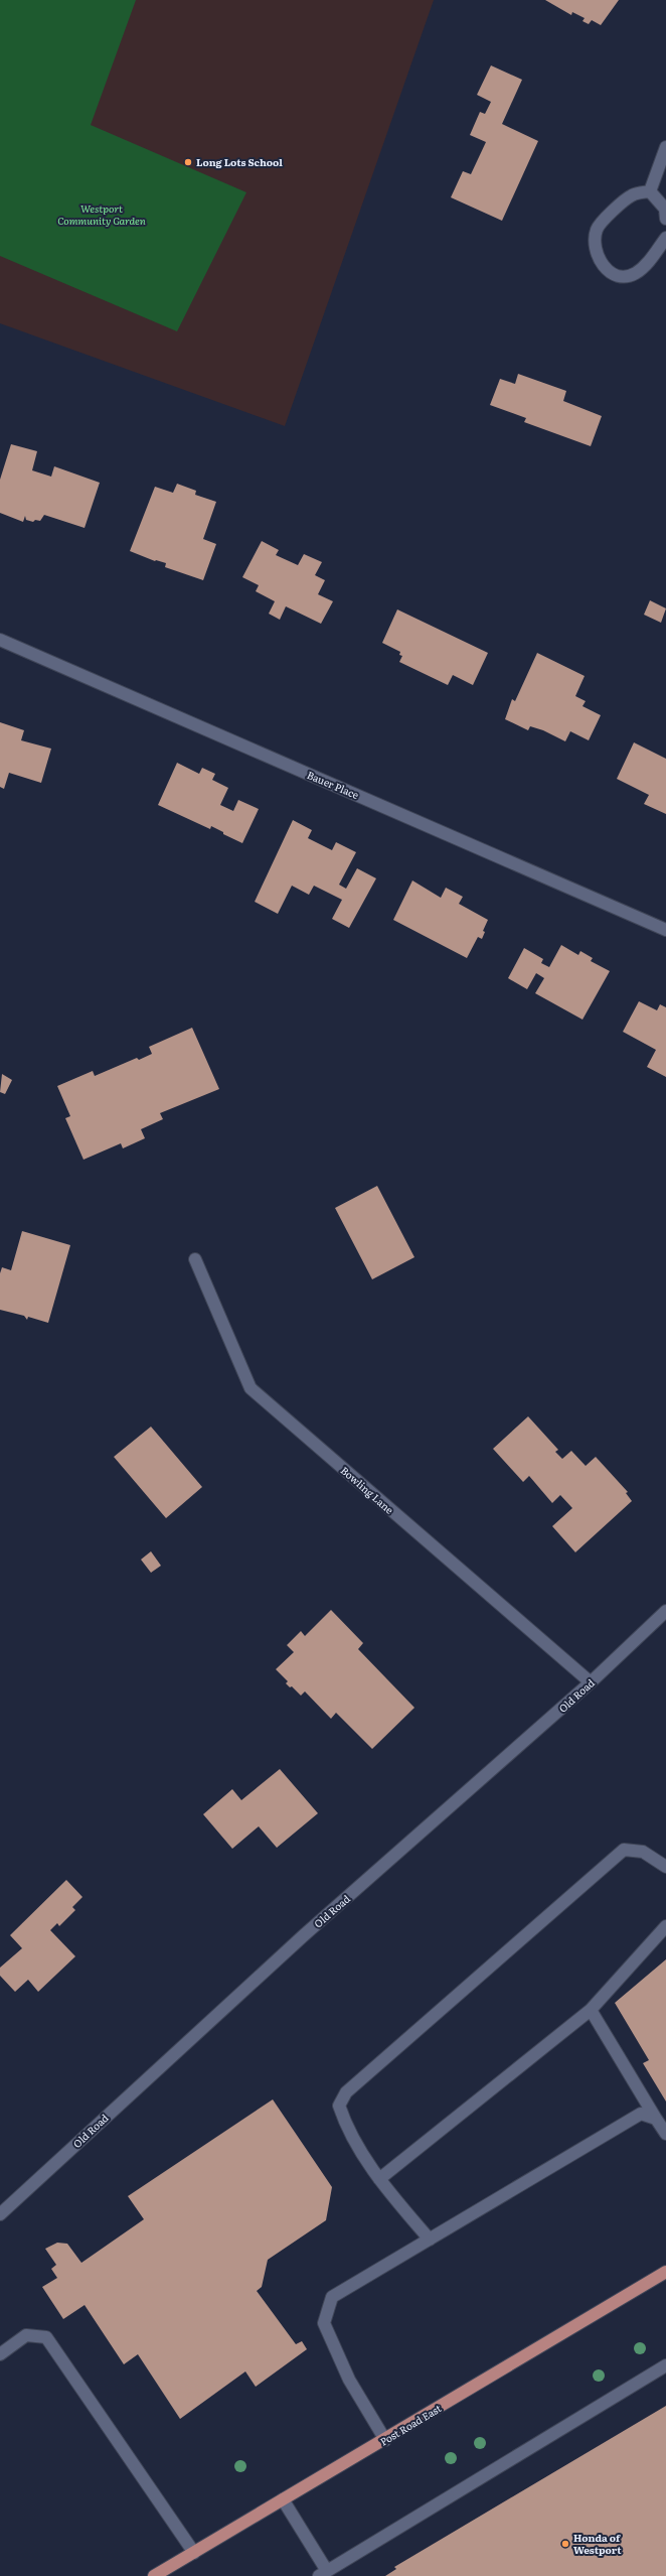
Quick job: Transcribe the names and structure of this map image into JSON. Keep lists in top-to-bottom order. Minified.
{"streets":{"main road":["Post Road East"],"street":["Bauer Place","Bowling Lane","Old Road"]},"crossings":[["Bowling Lane","Old Road"]],"parks":["Westport Community Garden"],"places":["Long Lots School","Honda of Westport"]}
